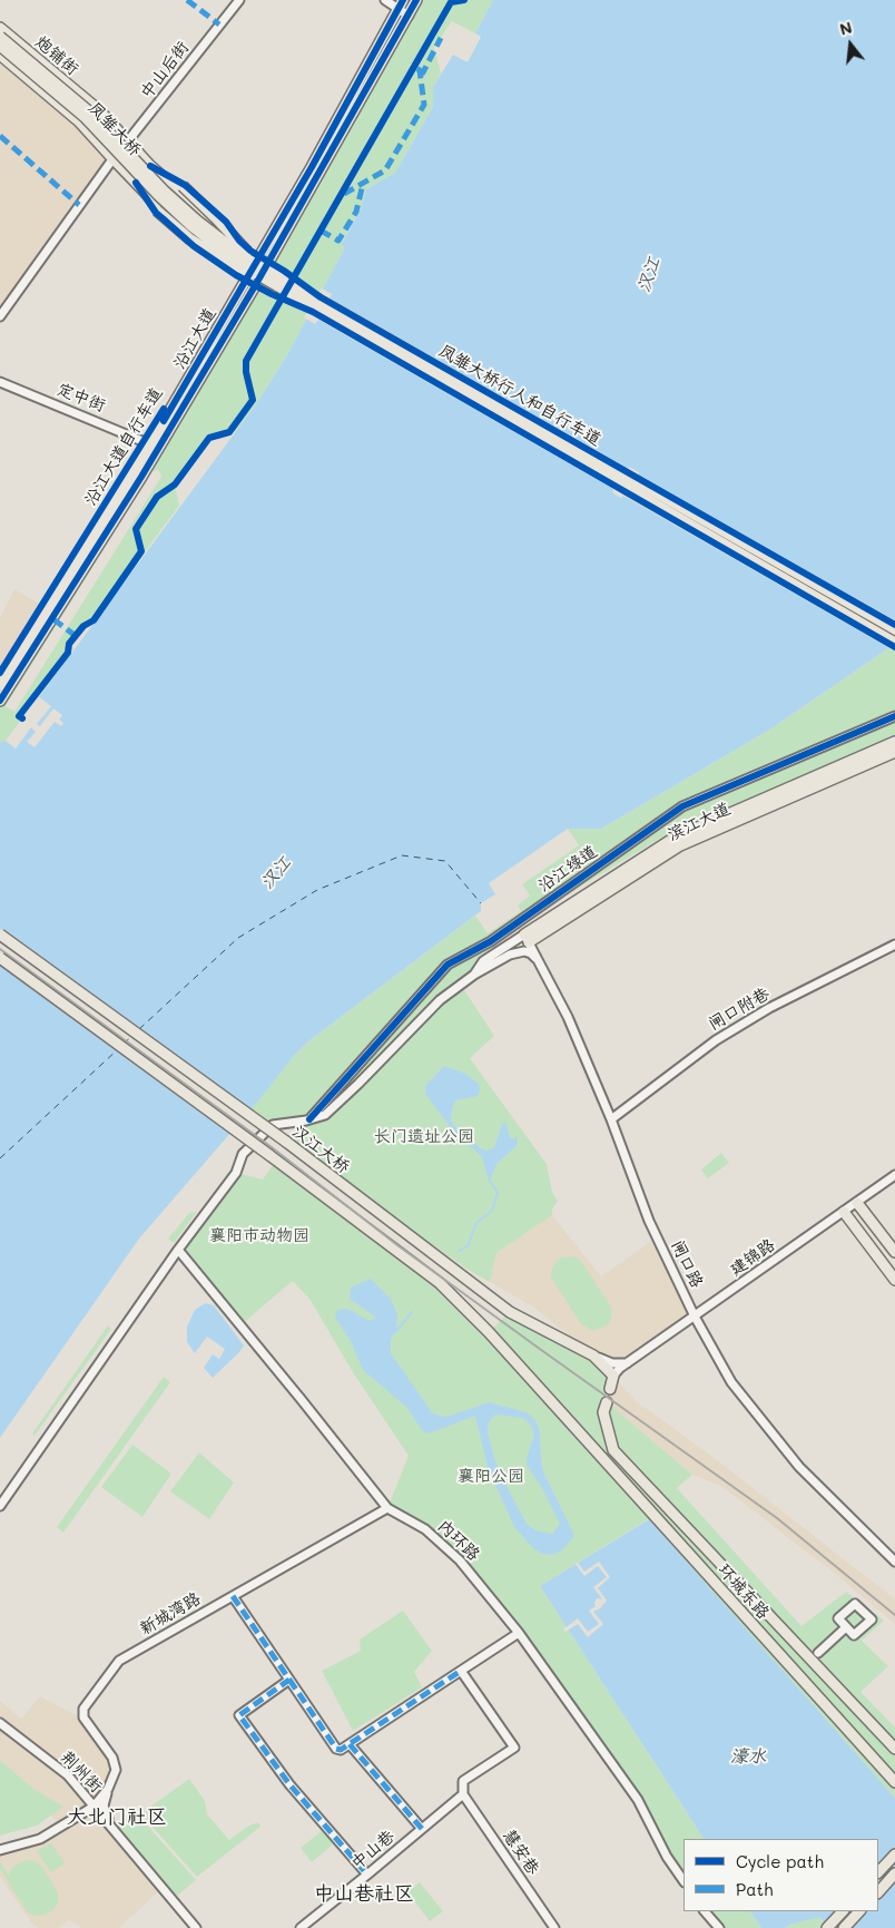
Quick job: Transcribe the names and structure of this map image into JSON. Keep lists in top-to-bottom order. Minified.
{"streets":{"main road":["炮铺街","凤雏大桥","沿江大道","滨江大道","汉江大桥","环城东路"],"street":["中山后街","定中街","沿江绿道","闸口附巷","建锦路","闸口路","内环路","新城湾路","荆州街","中山巷","慧安巷"],"cycle path":["凤雏大桥行人和自行车道","沿江大道自行车道"]},"crossings":[["炮铺街","中山后街"],["炮铺街","沿江大道"],["沿江大道","定中街"],["滨江大道","闸口路"],["闸口附巷","闸口路"],["汉江大桥","建锦路"],["汉江大桥","环城东路"],["建锦路","闸口路"],["内环路","新城湾路"],["新城湾路","荆州街"],["中山巷","慧安巷"]],"districts":["大北门社区","中山巷社区"],"water":["汉江","濠水"],"parks":["长门遗址公园","襄阳市动物园","襄阳公园"],"legend":["Cycle path","Path"],"north":"top"}
